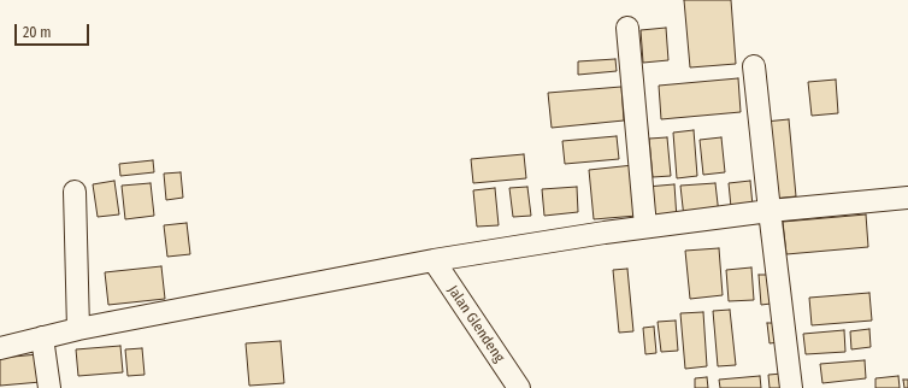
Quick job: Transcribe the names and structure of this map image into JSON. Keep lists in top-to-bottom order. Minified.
{"streets":{"street":["Jalan Glendeng"]},"scale_bar":"20 m"}
